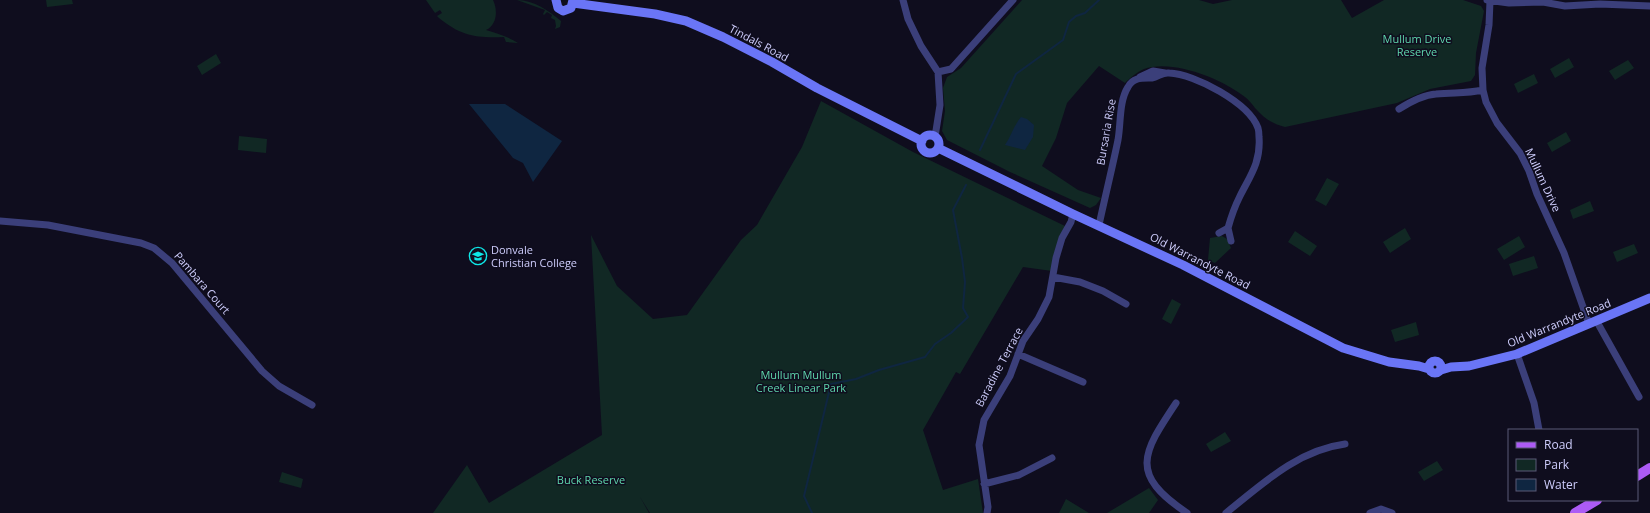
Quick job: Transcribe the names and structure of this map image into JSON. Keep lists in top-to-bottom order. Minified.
{"streets":{"main road":["Tindals Road","Old Warrandyte Road"],"street":["Bursaria Rise","Mullum Drive","Pambara Court","Baradine Terrace"]},"crossings":[["Tindals Road","Old Warrandyte Road"],["Bursaria Rise","Old Warrandyte Road"],["Mullum Drive","Old Warrandyte Road"],["Old Warrandyte Road","Baradine Terrace"]],"parks":["Mullum Drive Reserve","Mullum Mullum Creek Linear Park","Buck Reserve"],"places":{"school or university":["Donvale Christian College"]},"legend":["Road","Park","Water"]}
